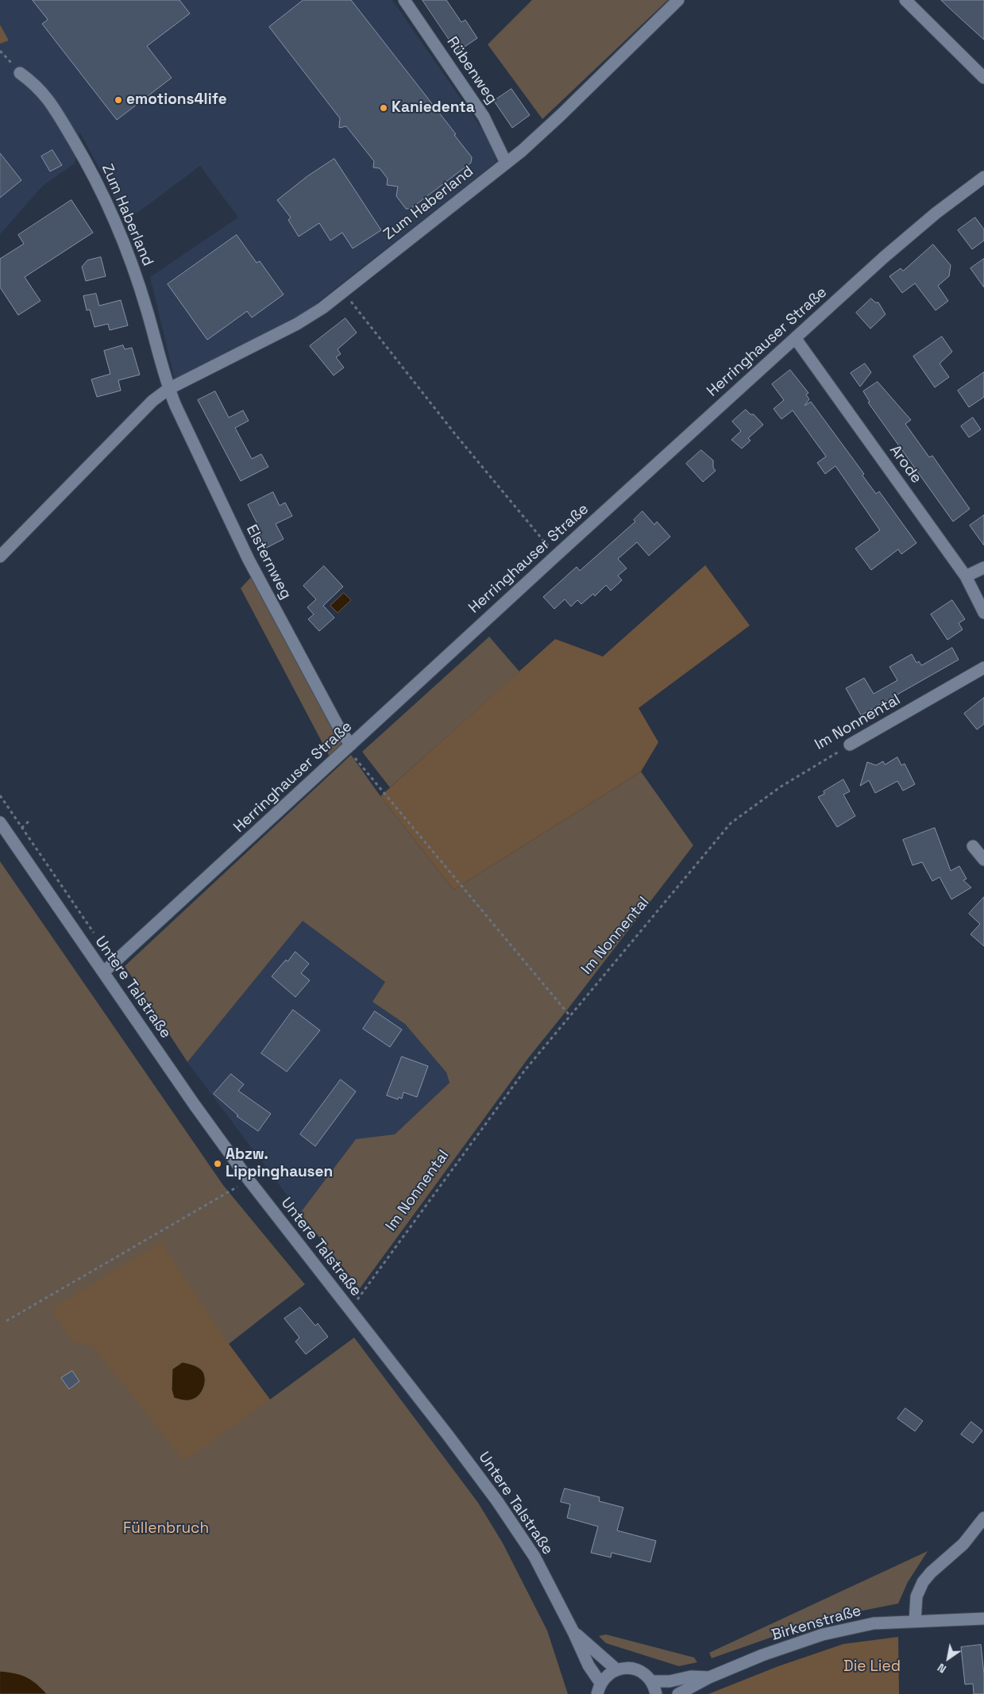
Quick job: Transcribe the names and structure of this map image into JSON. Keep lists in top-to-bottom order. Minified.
{"streets":{"street":["Rübenweg","Zum Haberland","Herringhauser Straße","Arode","Elsternweg","Im Nonnental","Untere Talstraße","Birkenstraße"]},"crossings":[["Rübenweg","Zum Haberland"],["Zum Haberland","Elsternweg"],["Herringhauser Straße","Arode"],["Herringhauser Straße","Elsternweg"],["Herringhauser Straße","Untere Talstraße"],["Im Nonnental","Untere Talstraße"]],"parks":["Füllenbruch","Die Lied"],"places":["emotions4life","Kaniedenta","Abzw. Lippinghausen"],"north":"bottom left"}
